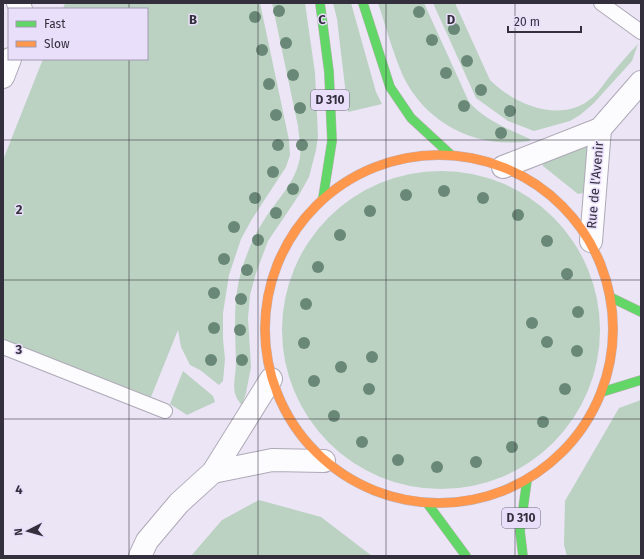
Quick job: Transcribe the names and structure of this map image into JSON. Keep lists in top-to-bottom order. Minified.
{"streets":{"main road":["D 310"],"street":["Rue de l'Avenir"]},"legend":["Fast","Slow"],"scale_bar":"20 m","north":"left","grid":{"columns":["B","C","D"],"rows":["2","3","4"]}}
